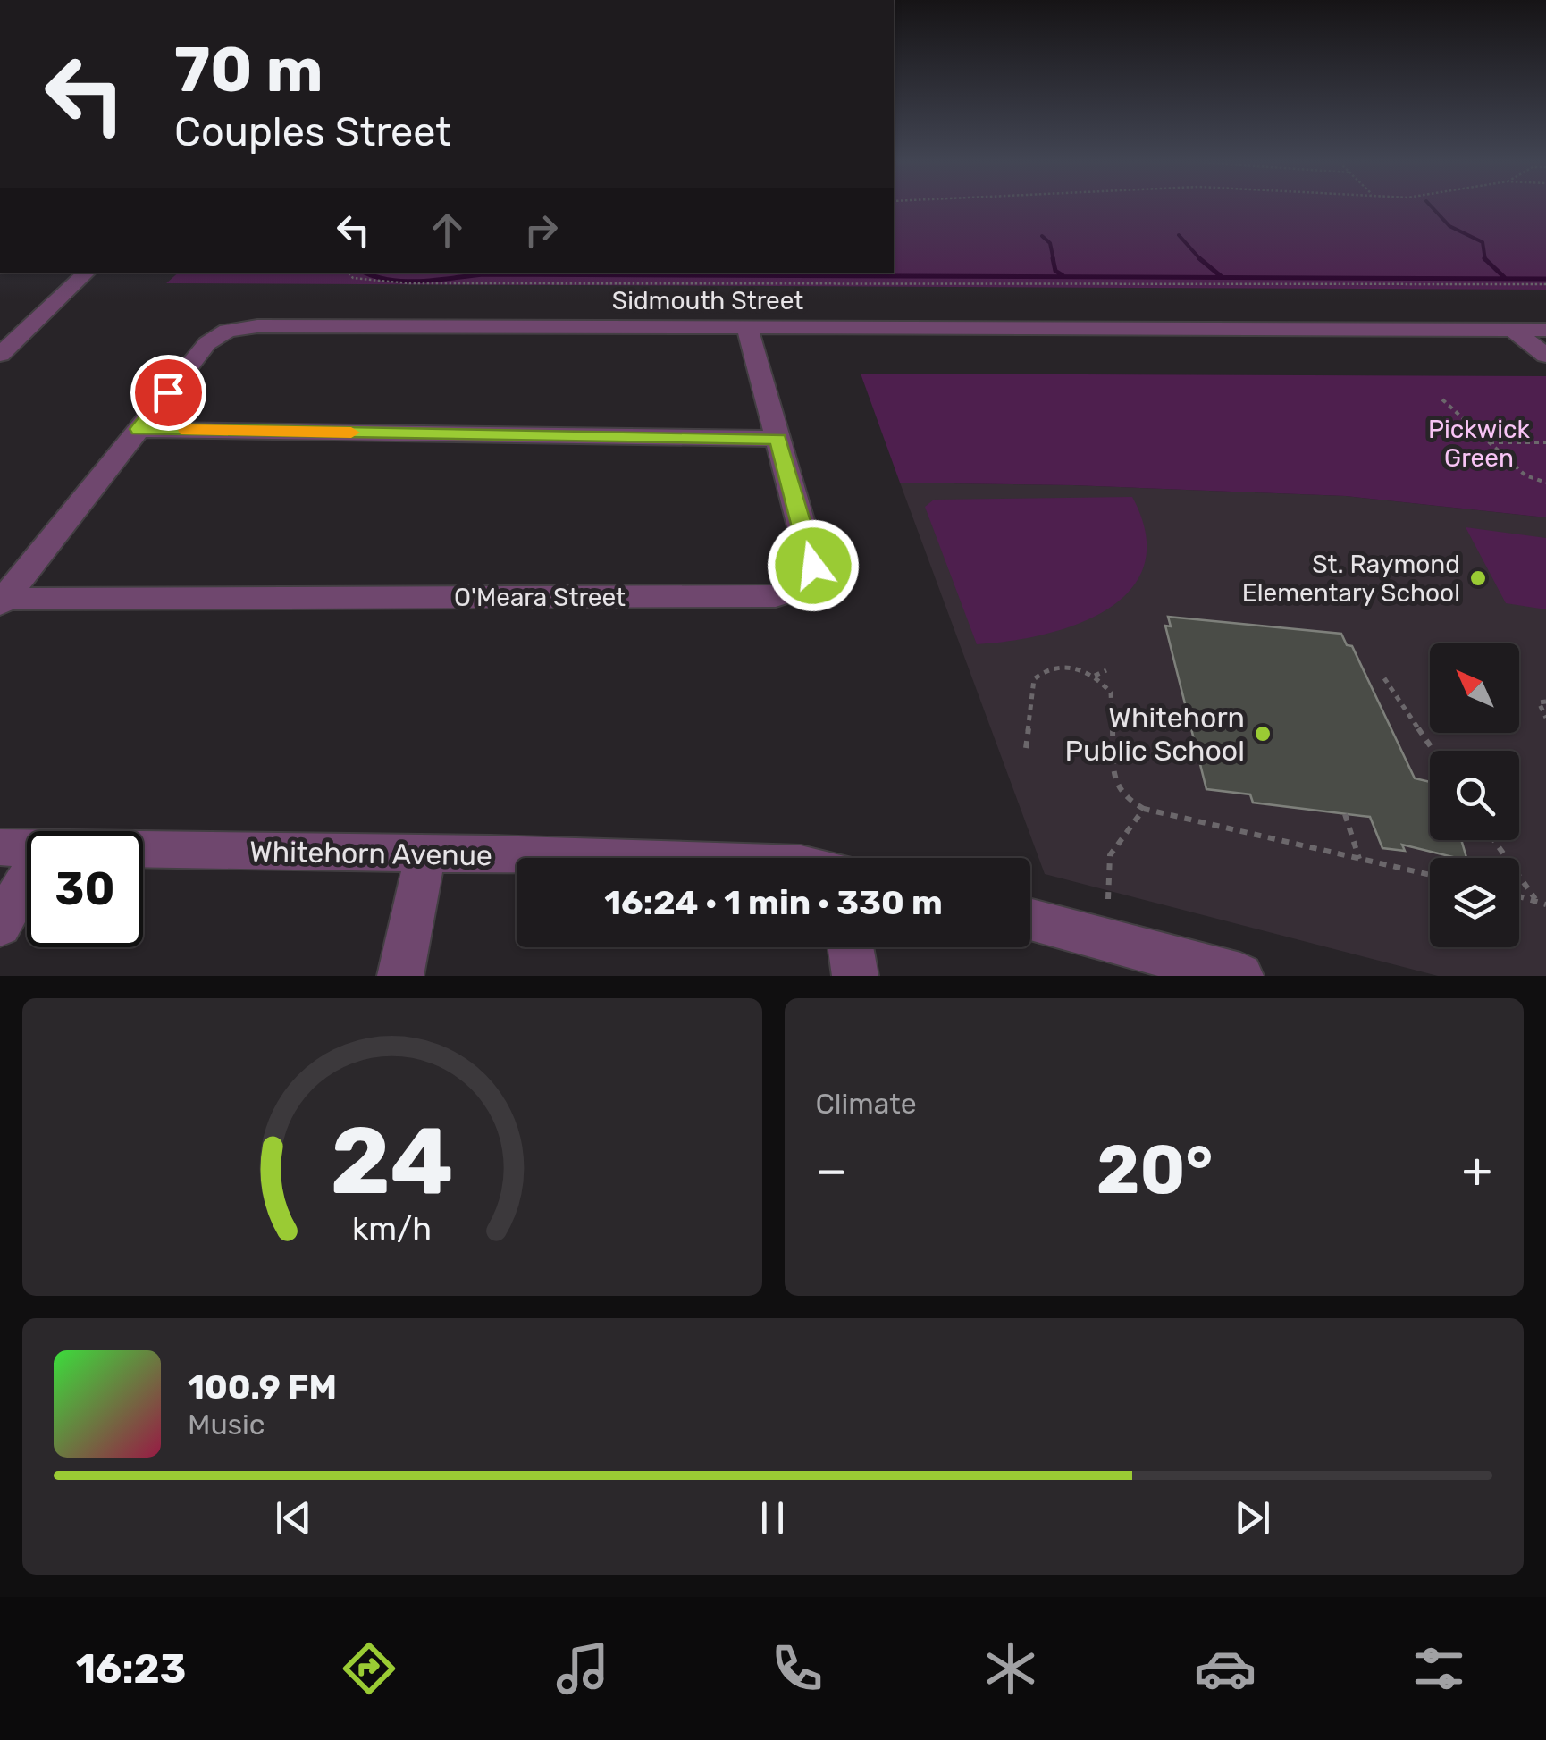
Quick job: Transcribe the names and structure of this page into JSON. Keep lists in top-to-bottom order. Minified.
{"streets":{"street":["Sidmouth Street","O'Meara Street","Whitehorn Avenue"]},"crossings":[["Sidmouth Street","O'Meara Street"]],"parks":["Pickwick Green"],"places":["St. Raymond Elementary School","Whitehorn Public School"],"north":"top left","page":{"turn":["70 m","Couples Street"],"limit":"30","trip":"16:24 · 1 min · 330 m","tile":"Climate","heat":["−","20°","+"],"song":["100.9 FM","Music"],"tabs":"16:23","gauge":["24","km/h"]}}
